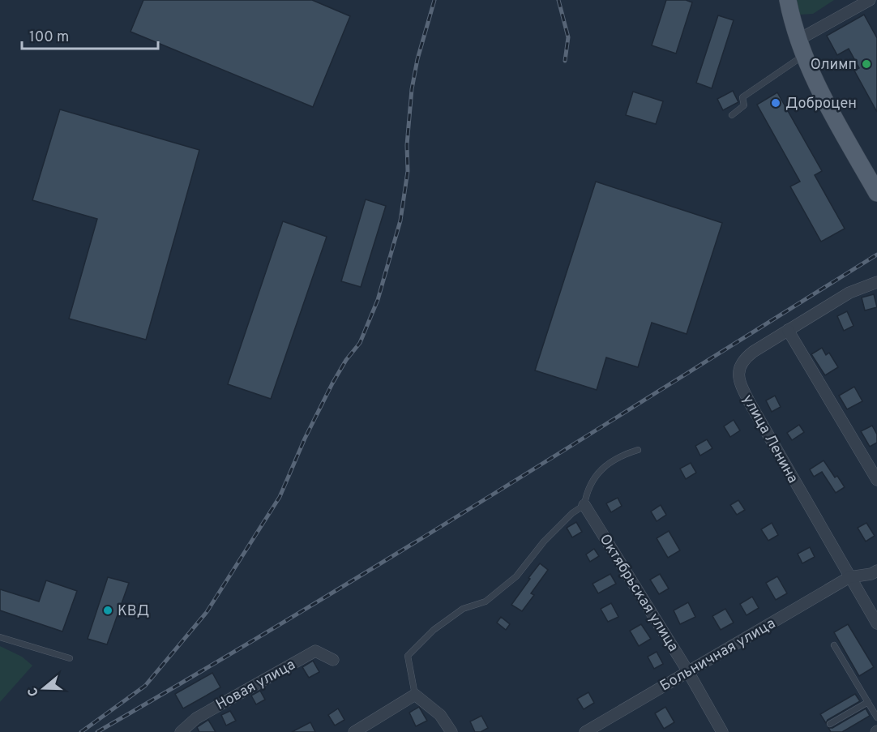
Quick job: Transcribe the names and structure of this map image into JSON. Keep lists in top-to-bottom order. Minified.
{"streets":{"street":["улица Ленина","Октябрьская улица","Больничная улица","Новая улица"]},"crossings":[["улица Ленина","Больничная улица"],["Октябрьская улица","Больничная улица"]],"places":["Олимп","Доброцен","КВД"],"scale_bar":"100 m","north":"left"}
